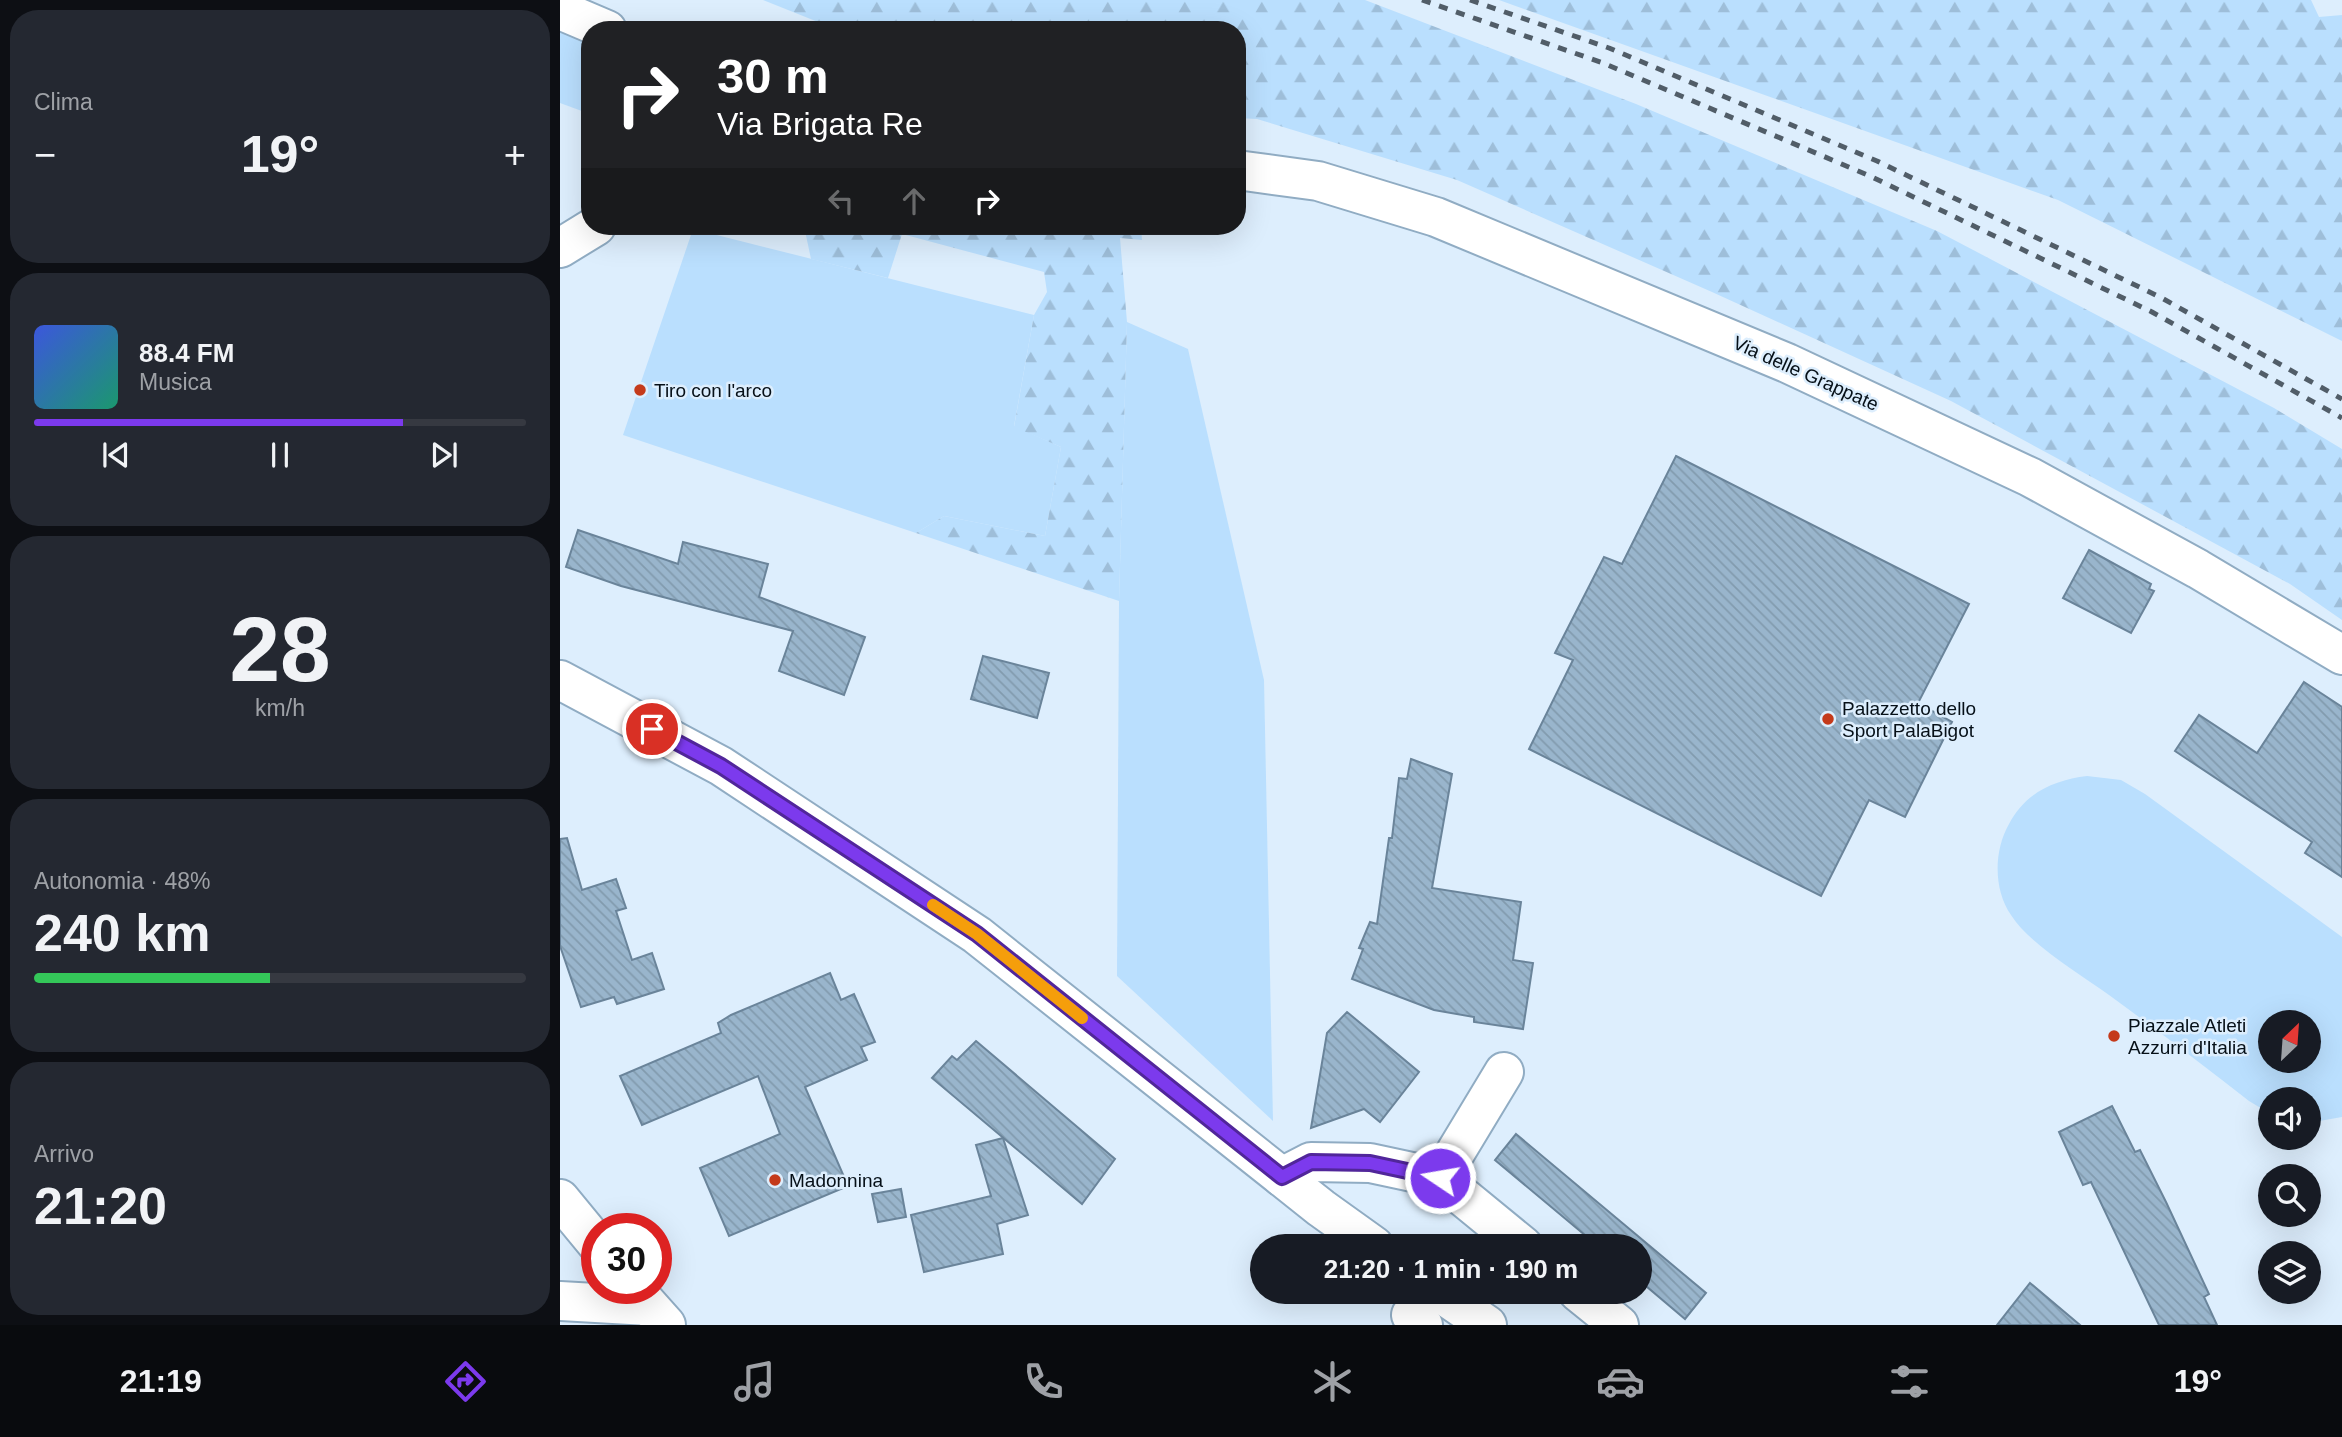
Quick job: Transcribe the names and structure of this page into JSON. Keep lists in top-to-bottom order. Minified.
{"streets":{"street":["Via delle Grappate"]},"places":["Tiro con l'arco","Palazzetto dello Sport PalaBigot","Piazzale Atleti Azzurri d'Italia","Madonnina"],"north":"top right","page":{"tile":["Clima",["28","km/h"],["Autonomia · 48%","240 km"],["Arrivo","21:20"]],"turn":["30 m","Via Brigata Re"],"heat":["−","19°","+"],"song":["88.4 FM","Musica"],"limit":"30","trip":"21:20 · 1 min · 190 m","tabs":["21:19","19°"]}}
